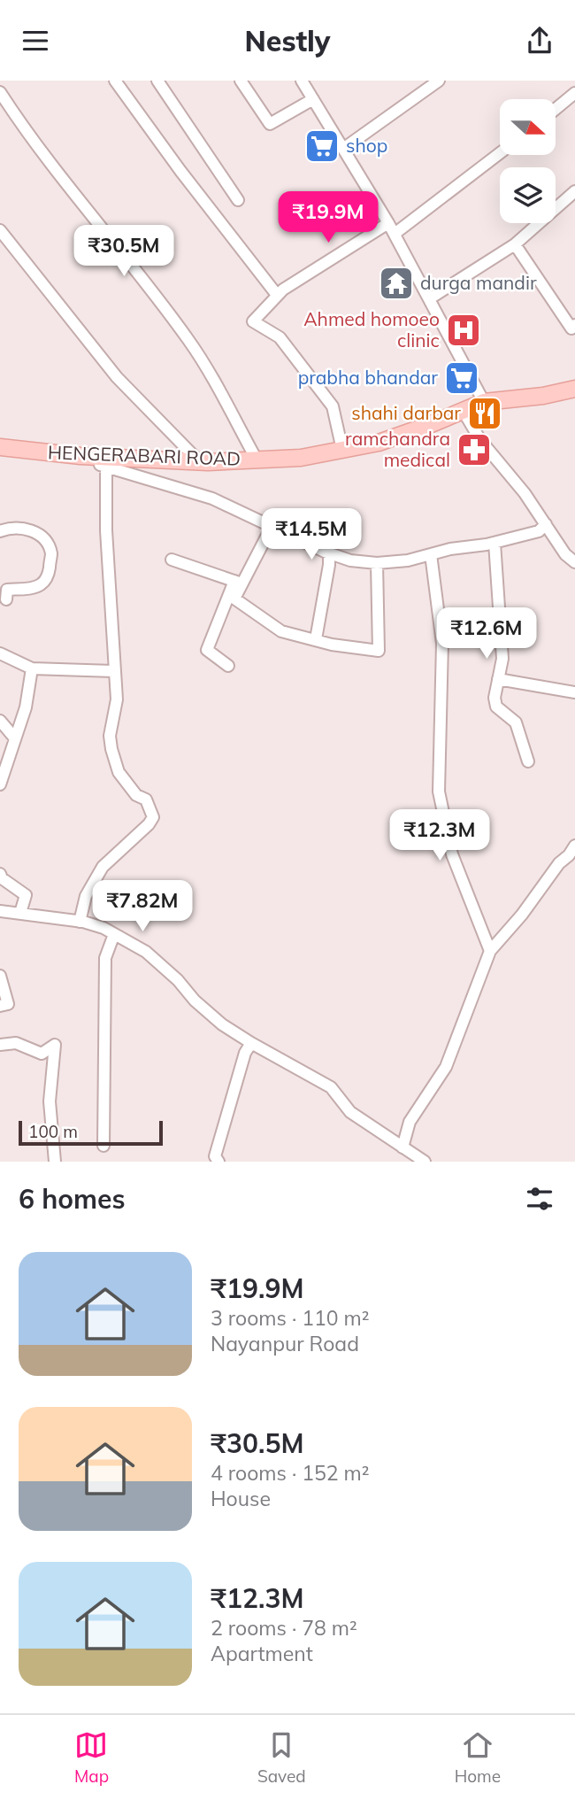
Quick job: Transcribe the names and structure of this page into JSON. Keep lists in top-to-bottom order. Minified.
{"streets":{"main road":["HENGERABARI ROAD"]},"places":{"supermarket":["shop","prabha bhandar"],"temple":["durga mandir"],"hospital":["Ahmed homoeo clinic"],"restaurant":["shahi darbar"],"pharmacy":["ramchandra medical"]},"scale_bar":"100 m","north":"right","page":{"header":"Nestly","price":["₹19.9M","₹30.5M","₹14.5M","₹12.6M","₹12.3M","₹7.82M"],"scale":"100 m","heading":"6 homes","list":[{"name":"₹19.9M","note":"3 rooms · 110 m² · Nayanpur Road"},{"name":"₹30.5M","note":"4 rooms · 152 m² · House"},{"name":"₹12.3M","note":"2 rooms · 78 m² · Apartment"}],"tabs":["Map","Saved","Home"]}}
